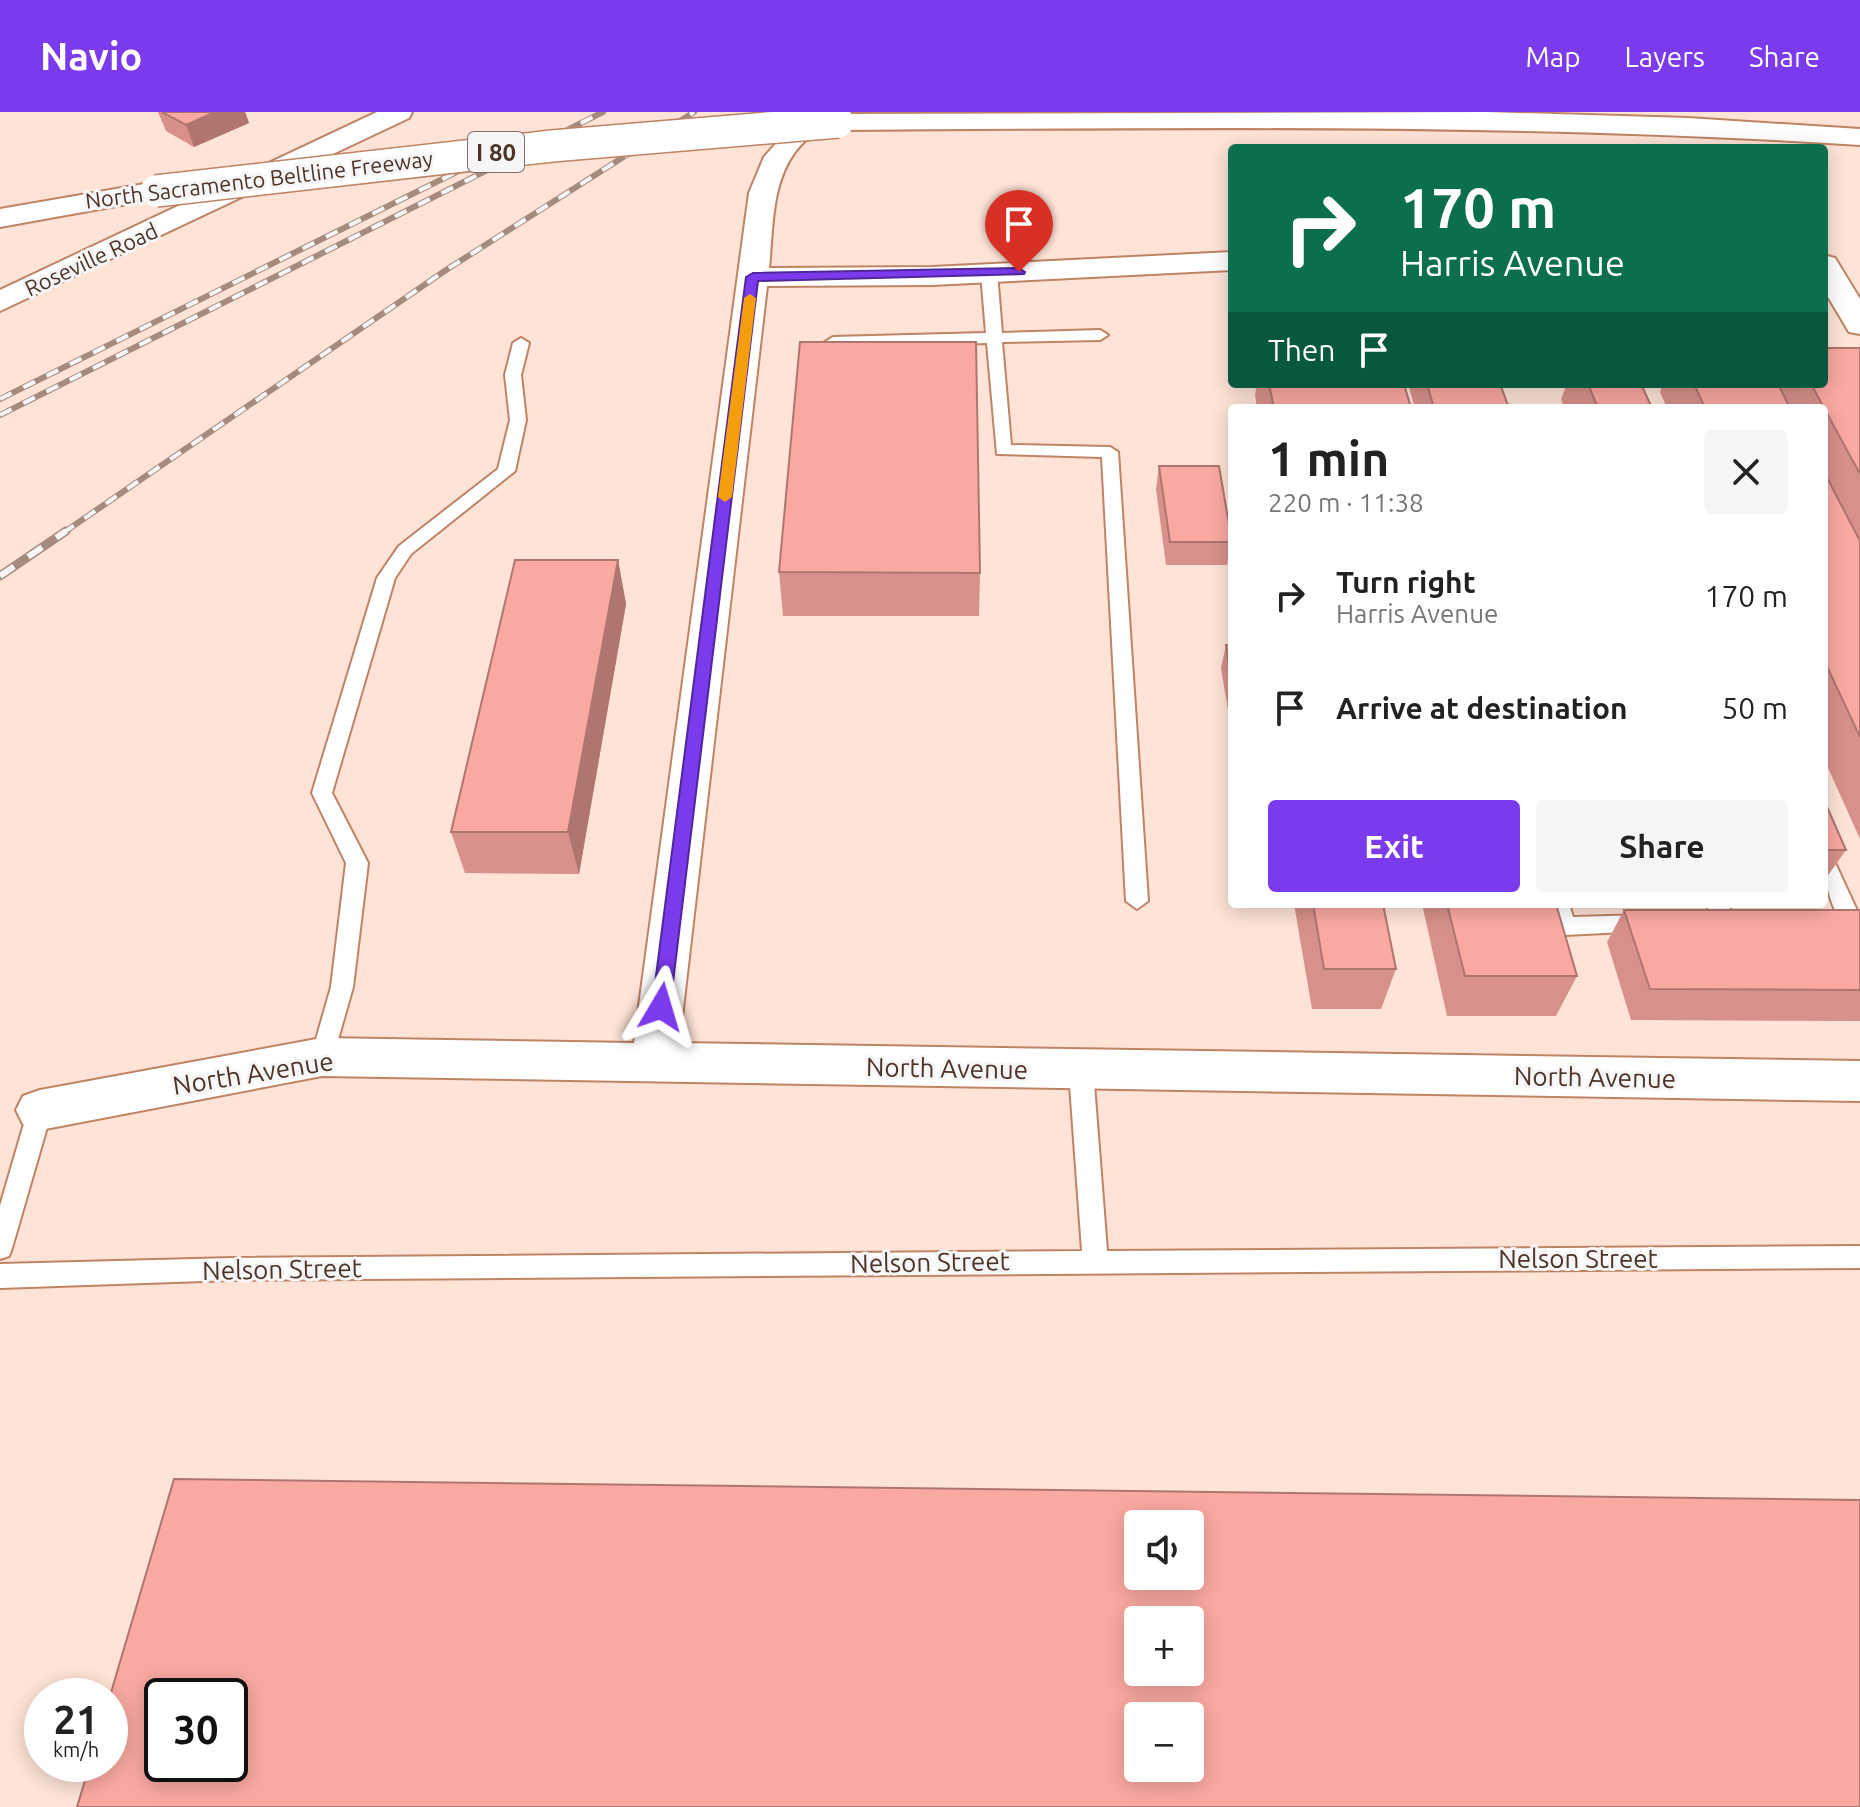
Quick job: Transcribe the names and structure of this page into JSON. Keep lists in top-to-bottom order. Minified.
{"streets":{"main road":["I 80","North Sacramento Beltline Freeway","Roseville Road","North Avenue"],"lane":["Nelson Street"]},"page":{"header":"Navio","nav":["Map","Layers","Share"],"turn":["170 m","Harris Avenue"],"then":"Then","heading":["1 min","220 m · 11:38"],"list":[{"name":"Turn right","note":"Harris Avenue","value":"170 m"},{"name":"Arrive at destination","value":"50 m"}],"buttons":["Exit","Share"],"map_buttons":["+","−"],"speed":"21 km/h","limit":"30"}}
